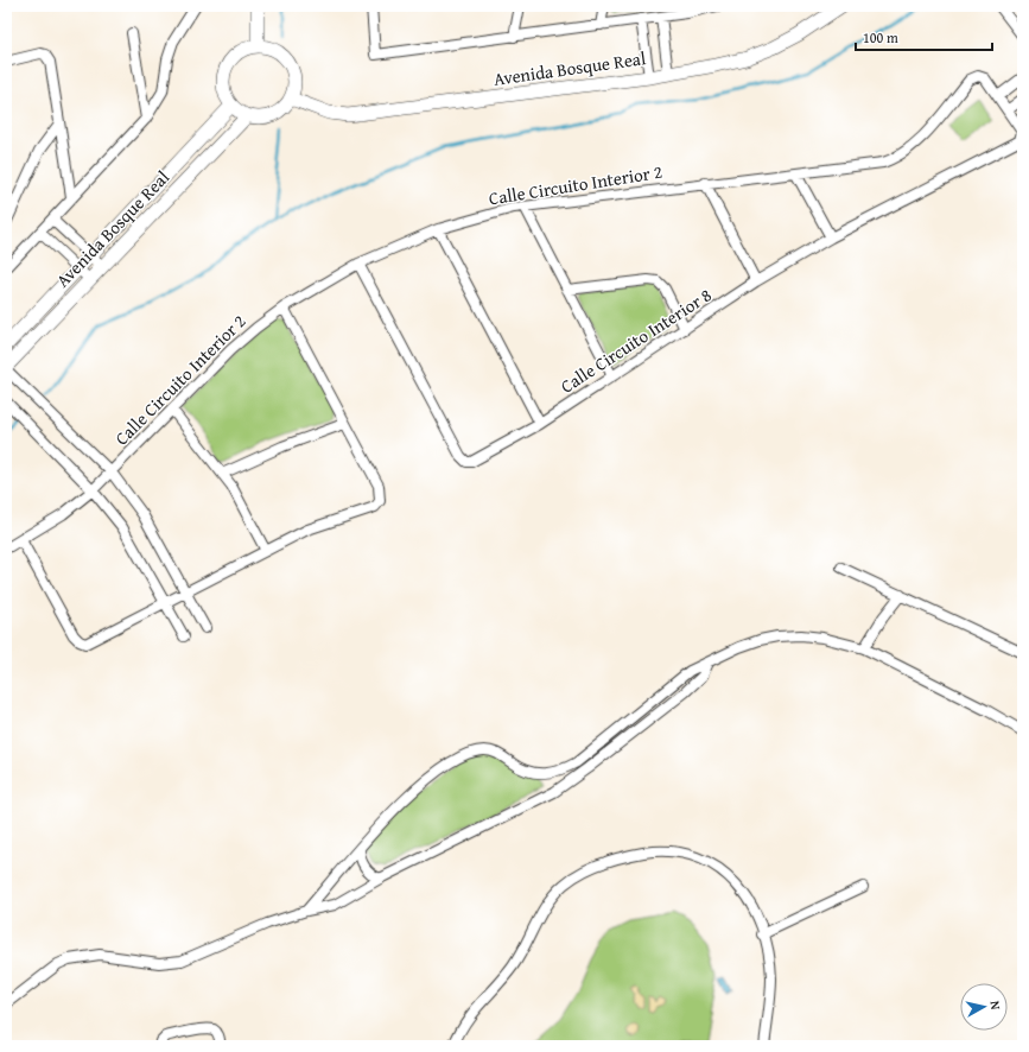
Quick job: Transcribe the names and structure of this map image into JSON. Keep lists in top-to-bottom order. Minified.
{"streets":{"main road":["Avenida Bosque Real"],"street":["Calle Circuito Interior 2","Calle Circuito Interior 8"]},"crossings":[["Calle Circuito Interior 2","Calle Circuito Interior 8"]],"scale_bar":"100 m","north":"right"}
